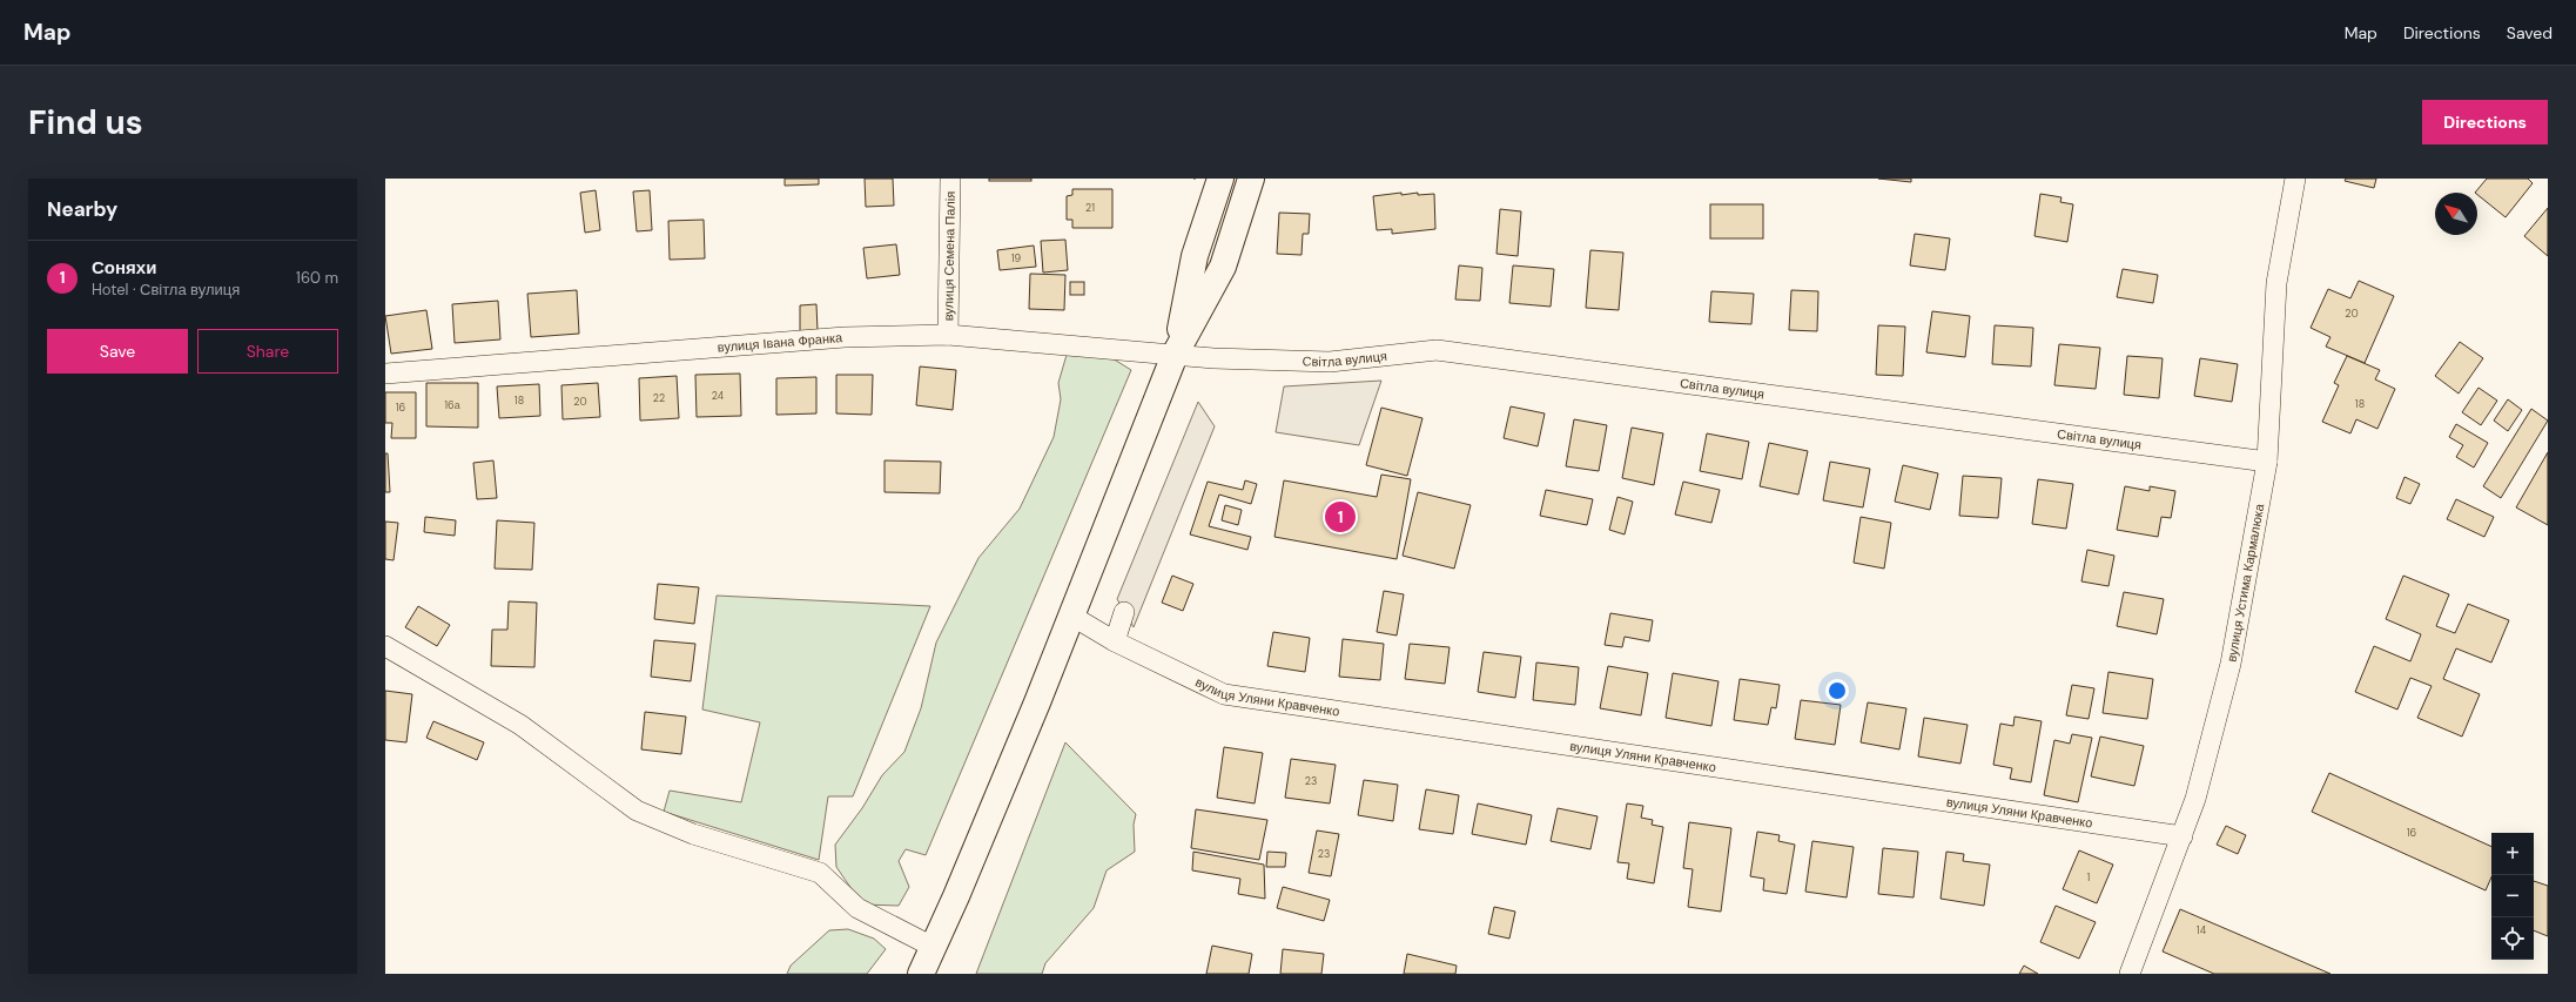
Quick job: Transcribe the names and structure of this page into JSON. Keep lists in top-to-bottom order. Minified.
{"streets":{"street":["вулиця Семена Палія","вулиця Івана Франка","Світла вулиця","вулиця Устима Кармалюка","вулиця Уляни Кравченко"]},"crossings":[["вулиця Семена Палія","вулиця Івана Франка"],["вулиця Івана Франка","Світла вулиця"],["Світла вулиця","вулиця Устима Кармалюка"],["вулиця Устима Кармалюка","вулиця Уляни Кравченко"]],"house_numbers":["21","19","20","24","22","18","20","18","16а","16","23","16","23","1","14"],"north":"top left","page":{"header":"Map","nav":["Map","Directions","Saved"],"buttons":["Directions",["Save","Share"]],"title":"Find us","heading":"Nearby","list":[{"mark":"1","name":"Соняхи","note":"Hotel · Світла вулиця","value":"160 m"}],"pins":"1","map_buttons":["+","−"]}}
